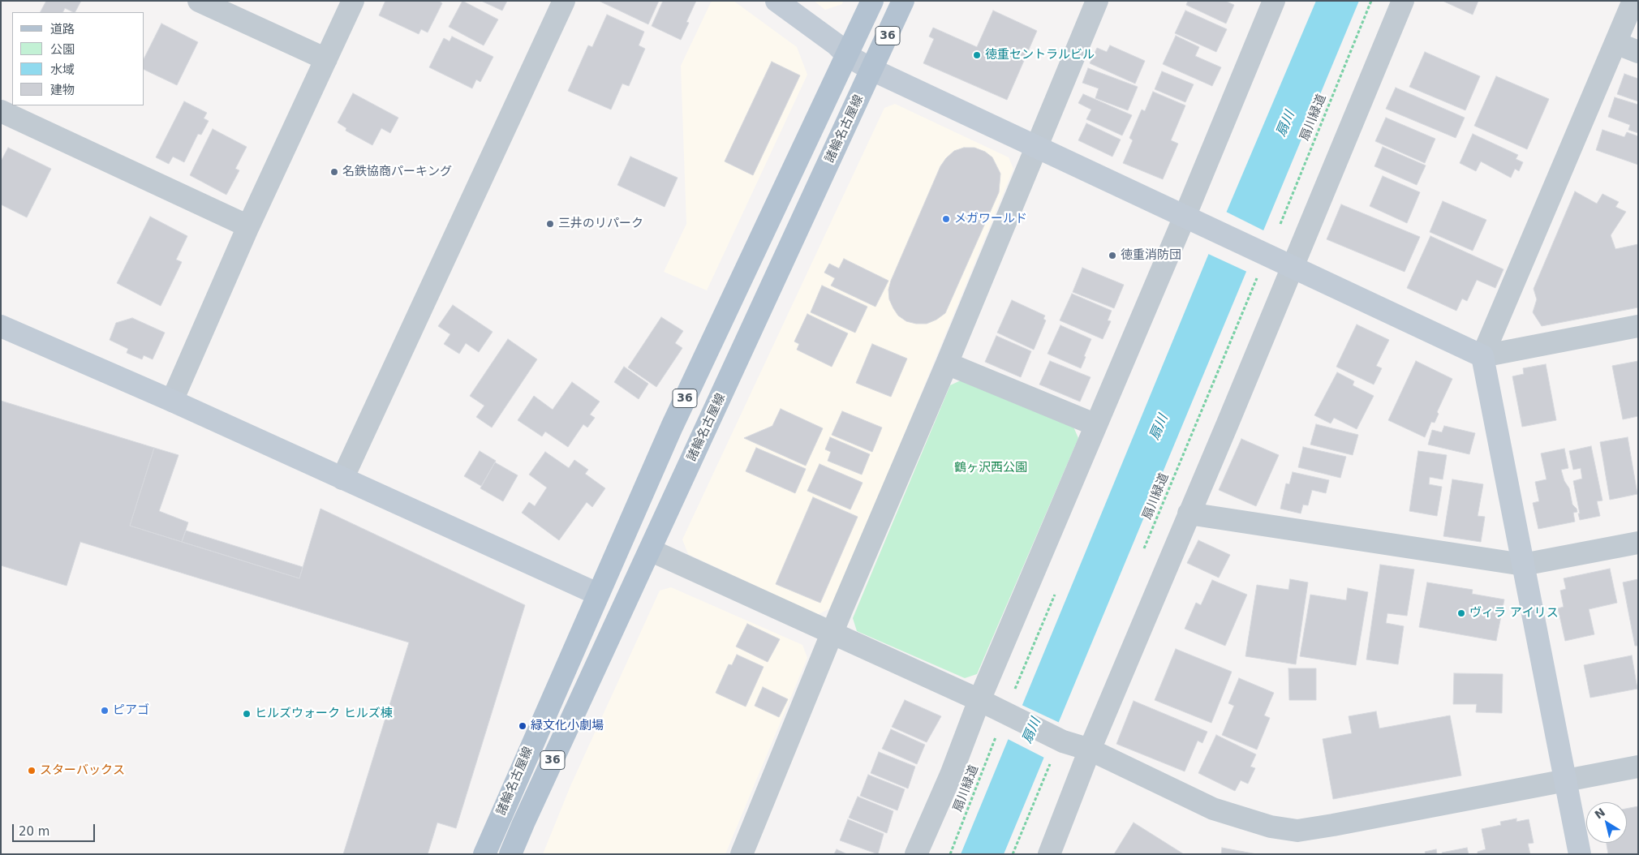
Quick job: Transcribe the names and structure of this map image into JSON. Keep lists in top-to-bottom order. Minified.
{"streets":{"main road":["36","諸輪名古屋線"],"path":["扇川緑道"]},"water":["扇川"],"parks":["鶴ヶ沢西公園"],"places":["徳重セントラルビル","名鉄協商パーキング","メガワールド","三井のリパーク","徳重消防団","ヴィラ アイリス","ピアゴ","ヒルズウォーク ヒルズ棟","緑文化小劇場","スターバックス"],"legend":["道路","公園","水域","建物"],"scale_bar":"20 m","north":"top left"}
